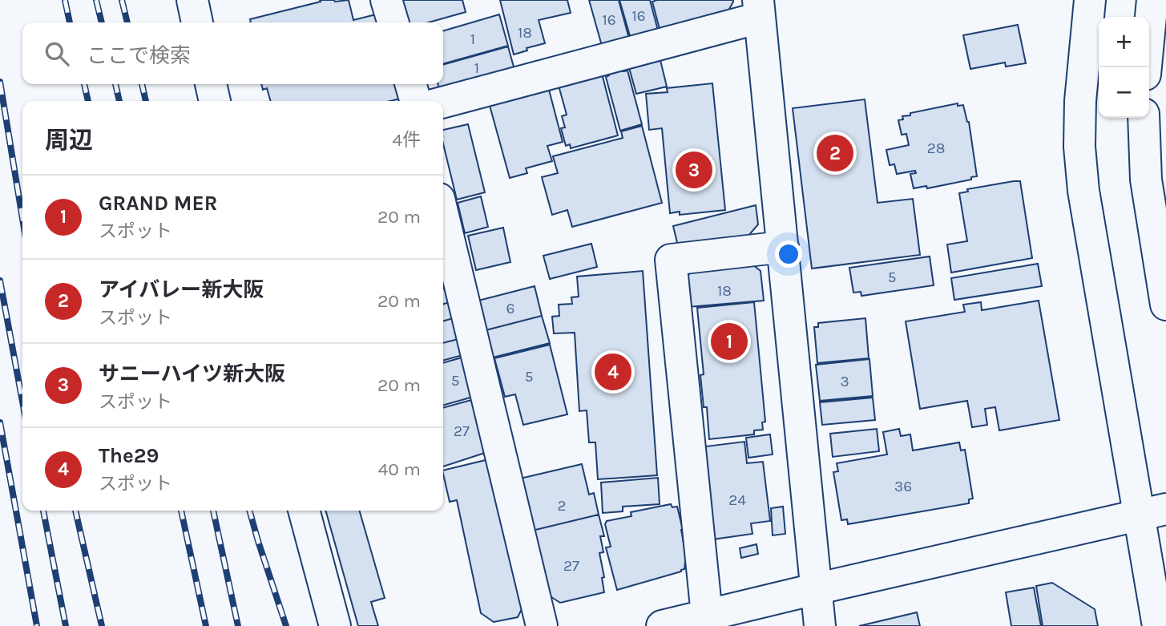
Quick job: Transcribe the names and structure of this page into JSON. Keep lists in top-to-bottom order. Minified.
{"house_numbers":["16","16","18","1","1","28","5","18","6","5","5","3","27","36","24","2","27"],"page":{"map_buttons":["+","−"],"search":"ここで検索","heading":["周辺","4件"],"pins":["2","3","1","4"],"list":[{"mark":"1","name":"GRAND MER","note":"スポット","value":"20 m"},{"mark":"2","name":"アイバレー新大阪","note":"スポット","value":"20 m"},{"mark":"3","name":"サニーハイツ新大阪","note":"スポット","value":"20 m"},{"mark":"4","name":"The29","note":"スポット","value":"40 m"}]}}
